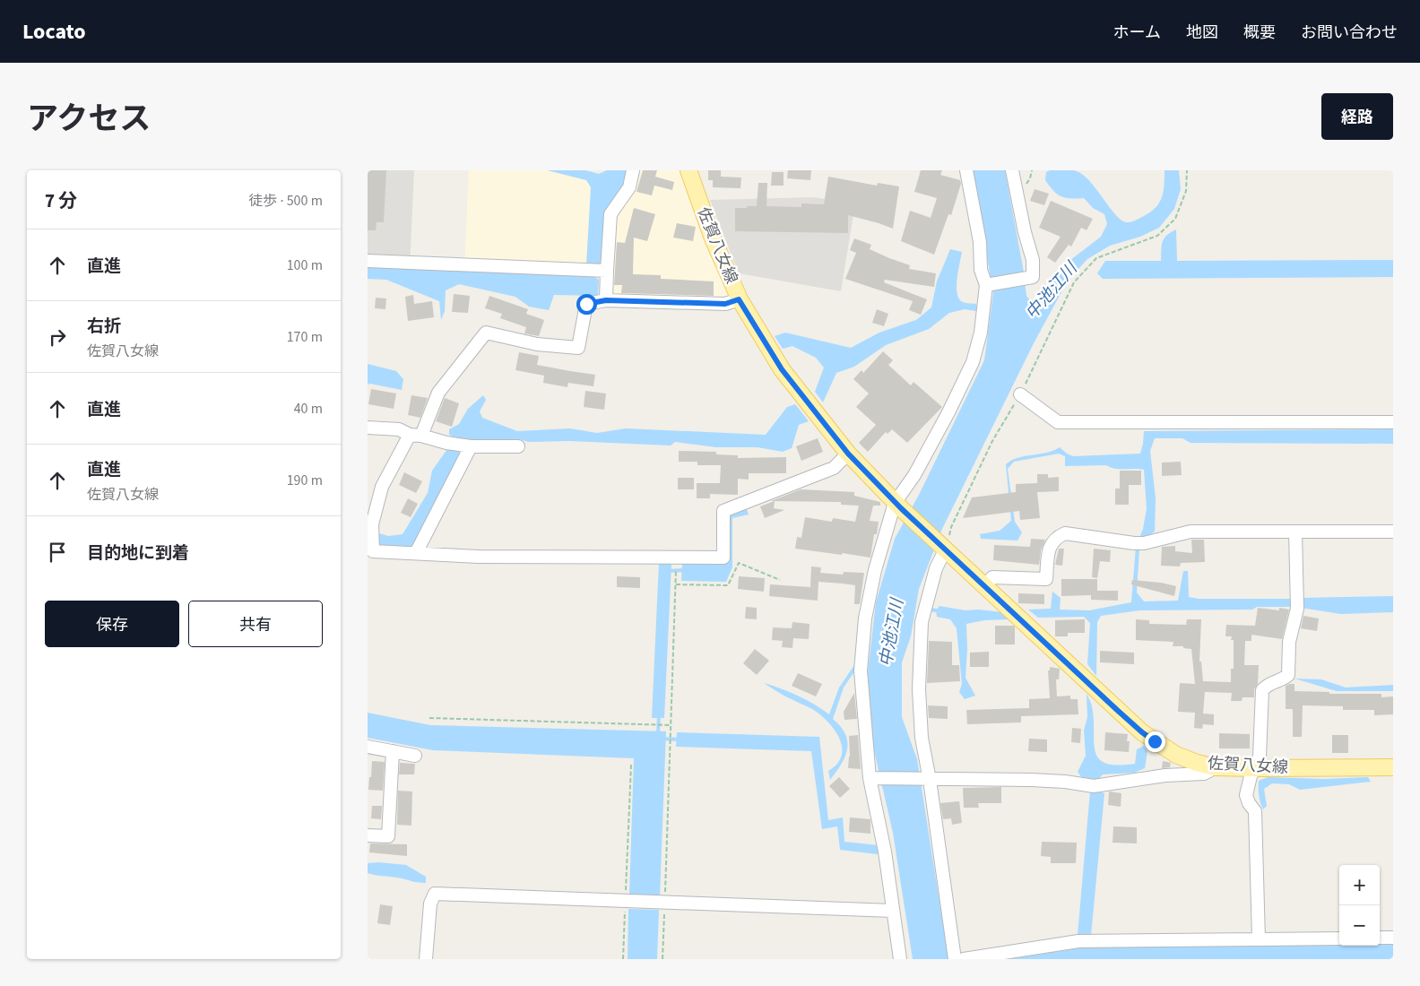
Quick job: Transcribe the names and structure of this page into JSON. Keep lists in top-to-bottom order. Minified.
{"streets":{"main road":["佐賀八女線"]},"water":["中池江川"],"page":{"header":"Locato","nav":["ホーム","地図","概要","お問い合わせ"],"title":"アクセス","buttons":["経路",["保存","共有"]],"heading":["7 分","徒歩 · 500 m"],"list":[["直進","100 m"],["右折","佐賀八女線","170 m"],["直進","40 m"],["直進","佐賀八女線","190 m"],"目的地に到着"],"map_buttons":["+","−"]}}
